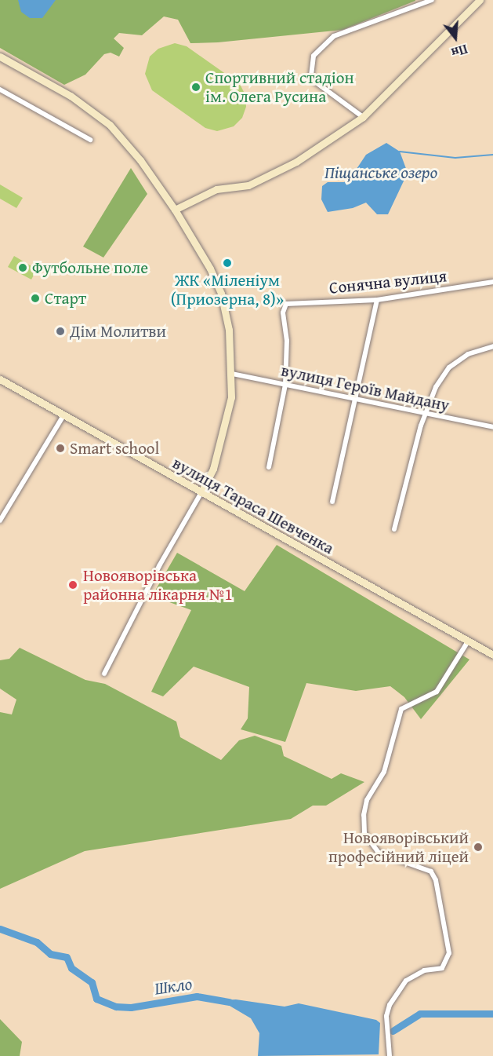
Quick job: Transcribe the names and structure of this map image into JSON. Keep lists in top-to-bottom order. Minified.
{"streets":{"street":["Сонячна вулиця","вулиця Героїв Майдану","вулиця Тараса Шевченка"]},"crossings":[["Сонячна вулиця","вулиця Героїв Майдану"]],"water":["Піщанське озеро","Шкло"],"places":["Спортивний стадіон ім. Олега Русина","ЖК «Міленіум (Приозерна, 8)»","Футбольне поле","Старт","Дім Молитви","Smart school","Новояворівська районна лікарня №1","Новояворівський професійний ліцей"],"north":"bottom"}
